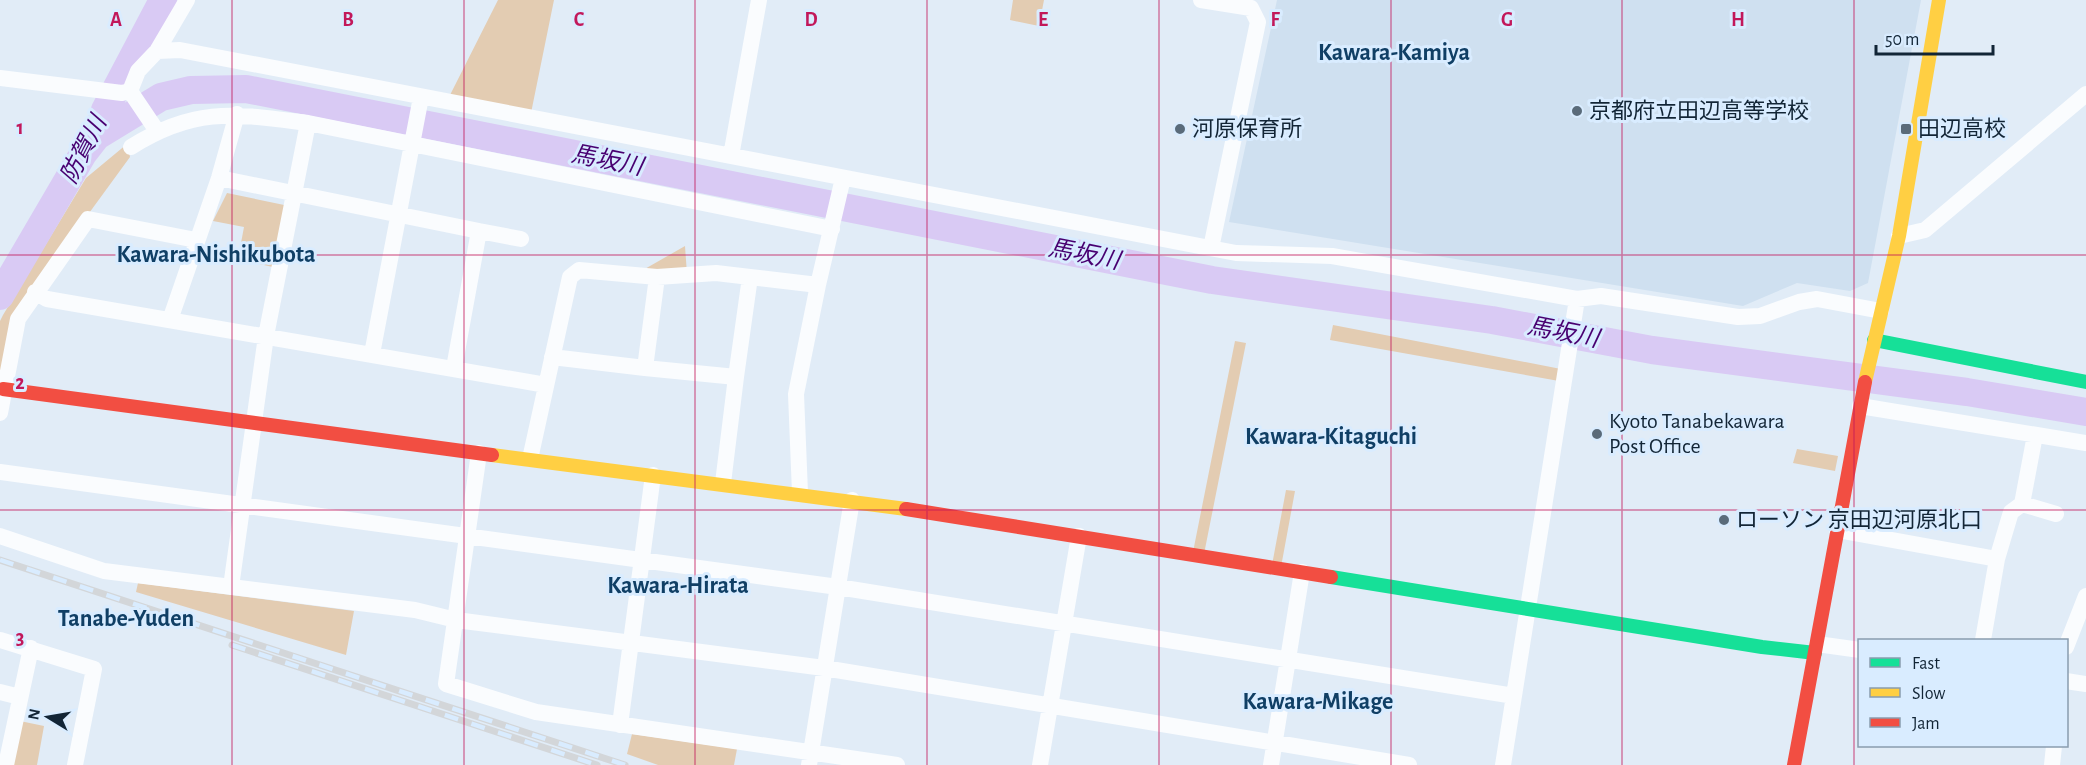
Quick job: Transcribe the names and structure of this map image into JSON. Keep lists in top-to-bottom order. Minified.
{"districts":["Kawara-Kamiya","Kawara-Nishikubota","Kawara-Kitaguchi","Kawara-Hirata","Tanabe-Yuden","Kawara-Mikage"],"water":["防賀川","馬坂川"],"places":{"other":["京都府立田辺高等学校","河原保育所","Kyoto Tanabekawara Post Office","ローソン 京田辺河原北口"],"transit":["田辺高校"]},"legend":["Fast","Slow","Jam"],"scale_bar":"50 m","north":"left","grid":{"columns":["A","B","C","D","E","F","G","H"],"rows":["1","2","3"]}}
